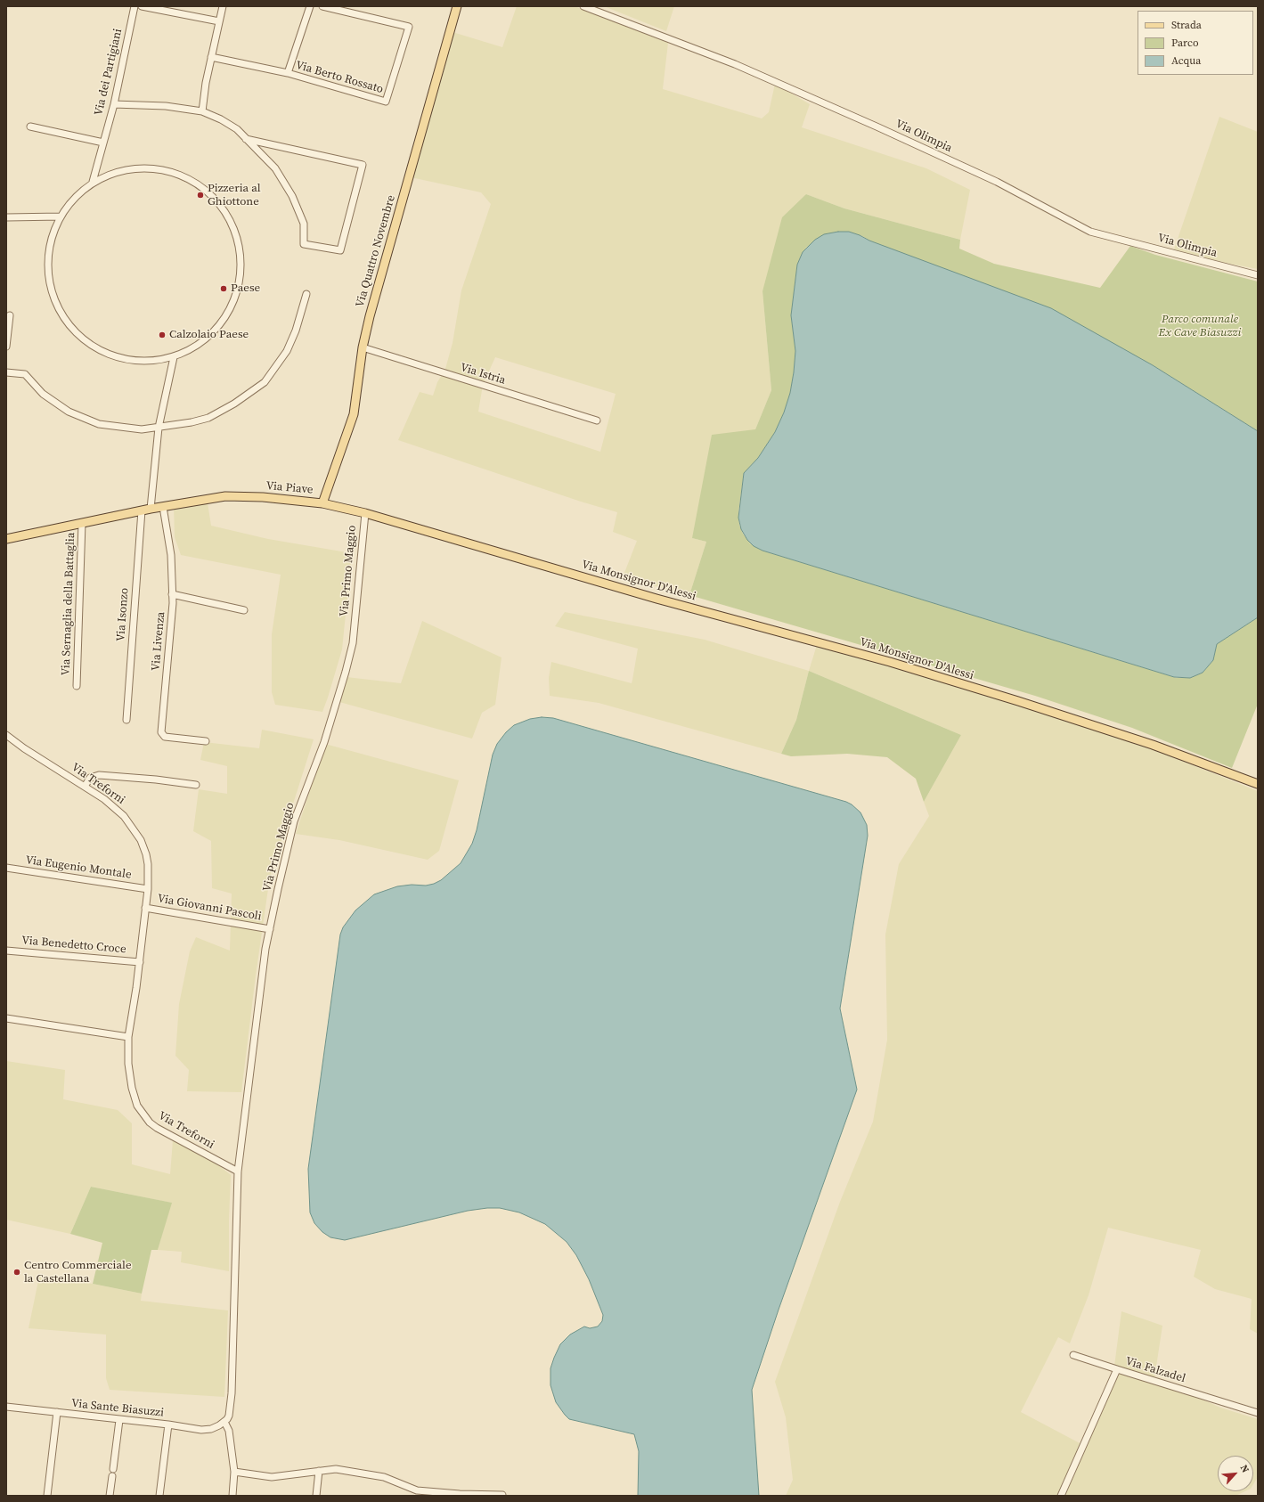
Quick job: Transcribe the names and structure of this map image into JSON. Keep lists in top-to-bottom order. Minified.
{"streets":{"main road":["Via Quattro Novembre","Via Piave","Via Monsignor D'Alessi"],"street":["Via dei Partigiani","Via Berto Rossato","Via Olimpia","Via Istria","Via Primo Maggio","Via Sernaglia della Battaglia","Via Isonzo","Via Livenza","Via Treforni","Via Eugenio Montale","Via Giovanni Pascoli","Via Benedetto Croce","Via Falzadel","Via Sante Biasuzzi"]},"crossings":[["Via Quattro Novembre","Via Istria"],["Via Quattro Novembre","Via Piave"],["Via Piave","Via Primo Maggio"],["Via Piave","Via Monsignor D'Alessi"],["Via Piave","Via Sernaglia della Battaglia"],["Via Piave","Via Isonzo"],["Via Piave","Via Livenza"],["Via Primo Maggio","Via Treforni"],["Via Primo Maggio","Via Giovanni Pascoli"],["Via Treforni","Via Eugenio Montale"],["Via Treforni","Via Giovanni Pascoli"],["Via Treforni","Via Benedetto Croce"]],"parks":["Parco comunale Ex Cave Biasuzzi"],"places":["Pizzeria al Ghiottone","Paese","Calzolaio Paese","Centro Commerciale la Castellana"],"legend":["Strada","Parco","Acqua"],"north":"top right"}
